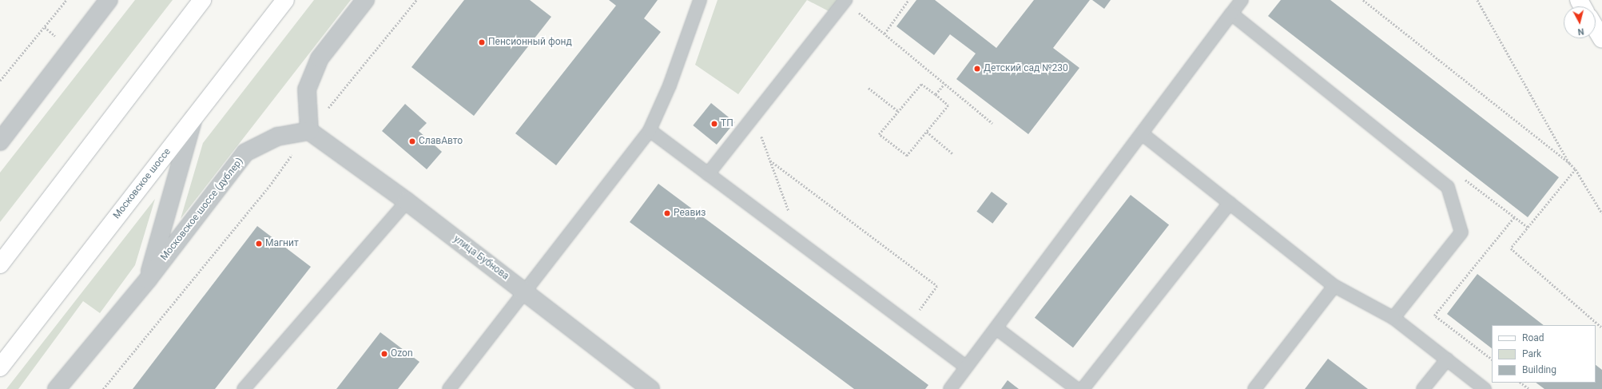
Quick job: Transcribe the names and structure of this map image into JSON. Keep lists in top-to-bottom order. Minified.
{"streets":{"main road":["Московское шоссе"],"street":["Московское шоссе (дублер)","улица Бубнова"]},"crossings":[["Московское шоссе (дублер)","улица Бубнова"]],"places":["Пенсионный фонд","Детский сад №230","ТП","СлавАвто","Реавиз","Магнит","Ozon"],"legend":["Road","Park","Building"],"north":"bottom"}
